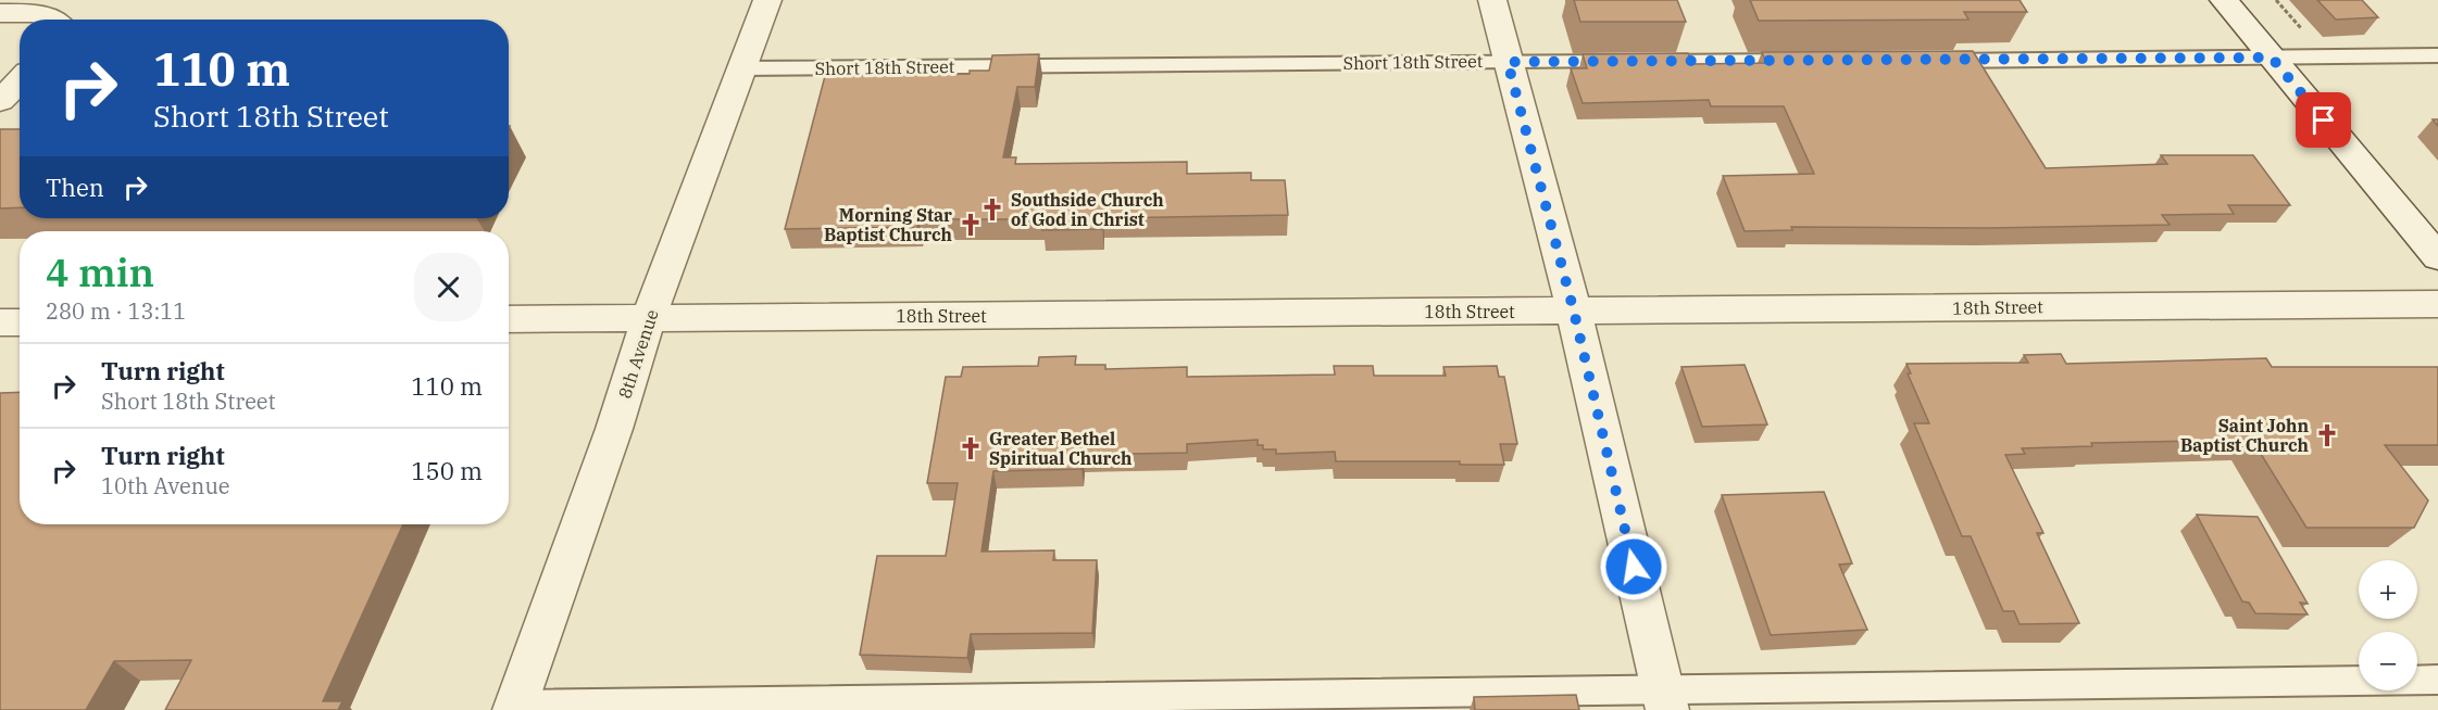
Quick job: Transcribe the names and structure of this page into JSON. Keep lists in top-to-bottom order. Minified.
{"streets":{"street":["18th Street","8th Avenue"],"lane":["Short 18th Street"]},"crossings":[["Short 18th Street","8th Avenue"],["18th Street","8th Avenue"]],"places":{"church":["Southside Church of God in Christ","Morning Star Baptist Church","Saint John Baptist Church","Greater Bethel Spiritual Church"]},"page":{"turn":["110 m","Short 18th Street"],"then":"Then","heading":["4 min","280 m · 13:11"],"list":[{"name":"Turn right","note":"Short 18th Street","value":"110 m"},{"name":"Turn right","note":"10th Avenue","value":"150 m"}],"map_buttons":["+","−"]}}
